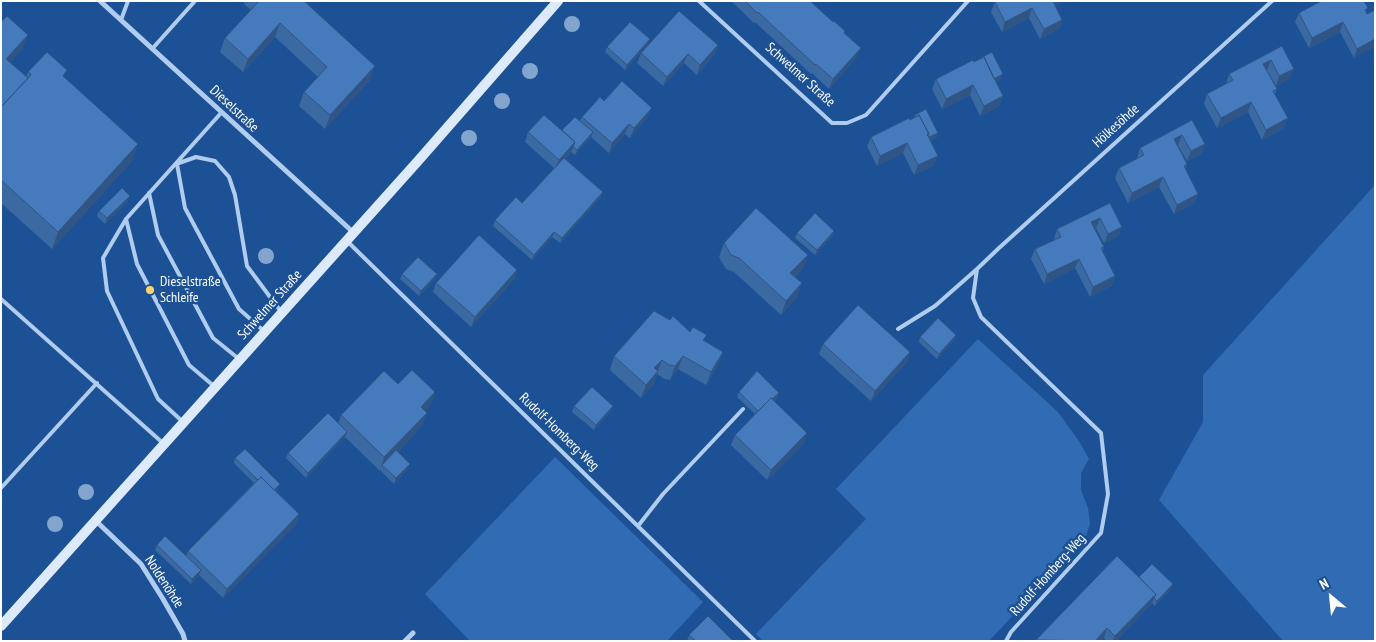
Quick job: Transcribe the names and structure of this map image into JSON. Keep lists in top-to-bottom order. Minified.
{"streets":{"main road":["Schwelmer Straße"],"street":["Dieselstraße","Noldenöhde"],"lane":["Hölkesöhde","Rudolf-Homberg-Weg"]},"crossings":[["Schwelmer Straße","Dieselstraße"],["Schwelmer Straße","Rudolf-Homberg-Weg"],["Schwelmer Straße","Noldenöhde"],["Dieselstraße","Rudolf-Homberg-Weg"],["Hölkesöhde","Rudolf-Homberg-Weg"]],"places":["Dieselstraße Schleife"],"north":"top left"}
